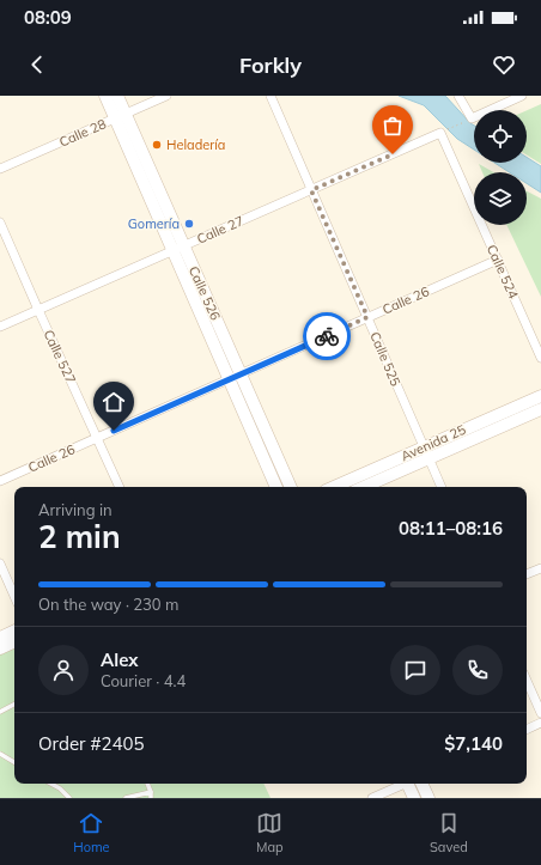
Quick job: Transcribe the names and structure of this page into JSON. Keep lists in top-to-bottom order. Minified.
{"streets":{"main road":["Calle 526","Avenida 25"],"street":["Calle 28","Calle 27","Calle 524","Calle 26","Calle 527","Calle 525"]},"crossings":[["Calle 28","Calle 526"],["Calle 27","Calle 524"],["Calle 27","Calle 526"],["Calle 27","Calle 527"],["Calle 27","Calle 525"],["Calle 524","Calle 26"],["Calle 526","Calle 26"],["Calle 26","Calle 527"],["Calle 26","Calle 525"],["Calle 525","Avenida 25"]],"places":["Heladería","Gomería"],"page":{"status":"08:09","header":"Forkly","heading":["2 min","Arriving in","08:11–08:16"],"panel":["Alex","Courier · 4.4","Order #2405","$7,140"],"bar":"On the way · 230 m","tabs":["Home","Map","Saved"]}}
